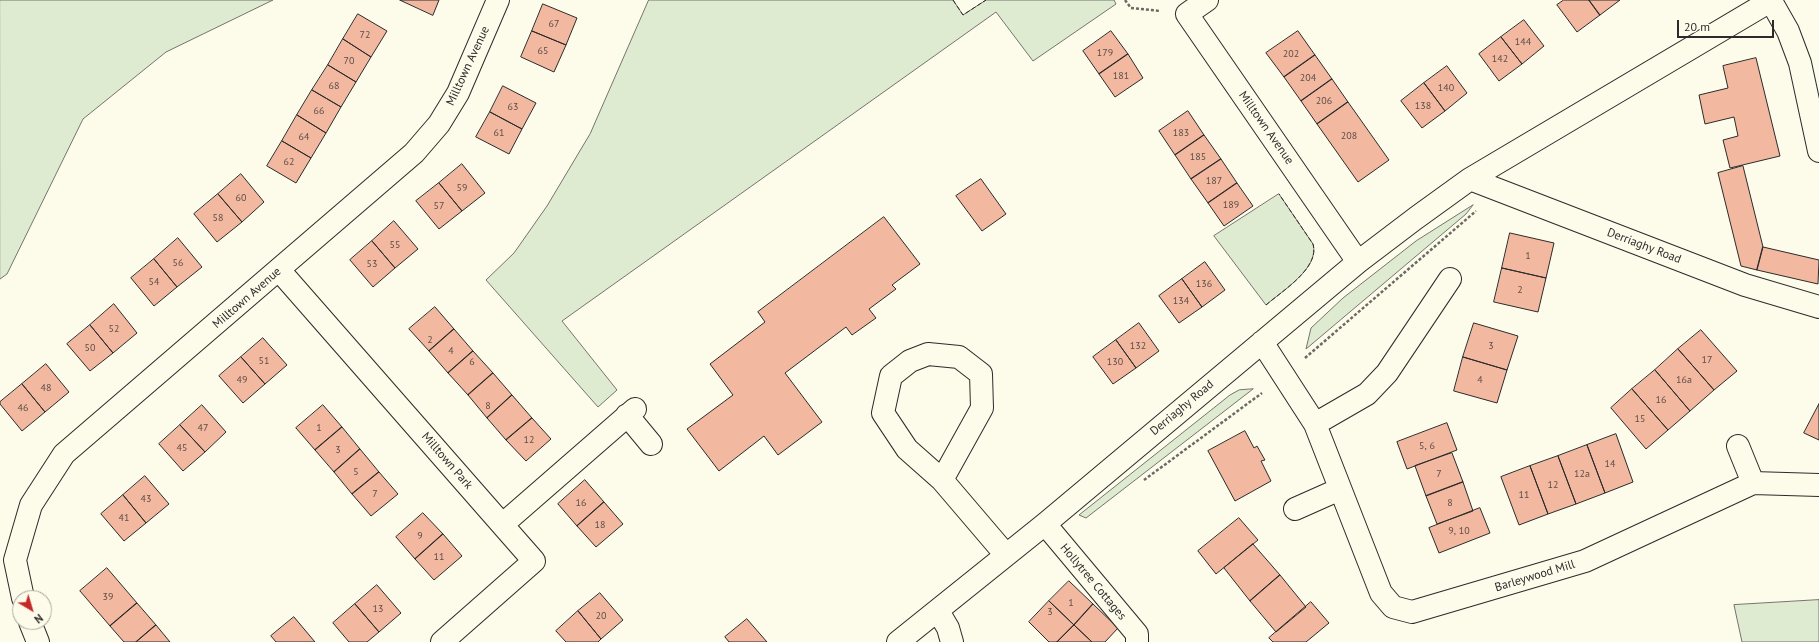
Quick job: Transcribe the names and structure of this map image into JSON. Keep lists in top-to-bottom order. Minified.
{"streets":{"street":["Milltown Avenue","Derriaghy Road","Milltown Park","Barleywood Mill","Hollytree Cottages"]},"crossings":[["Milltown Avenue","Derriaghy Road"],["Milltown Avenue","Milltown Park"],["Derriaghy Road","Barleywood Mill"],["Derriaghy Road","Hollytree Cottages"]],"house_numbers":["67","72","144","65","179","202","142","70","181","204","68","140","206","138","63","66","61","183","208","64","185","62","187","59","60","189","57","58","55","1","56","53","54","136","2","134","52","2","132","3","50","4","17","51","6","130","49","4","16a","48","16","8","46","15","47","1","12","5, 6","45","3","14","5","7","12a","12","7","11","43","16","8","41","18","9, 10","9","11","39","1","13","3","20"],"scale_bar":"20 m","north":"bottom right"}
